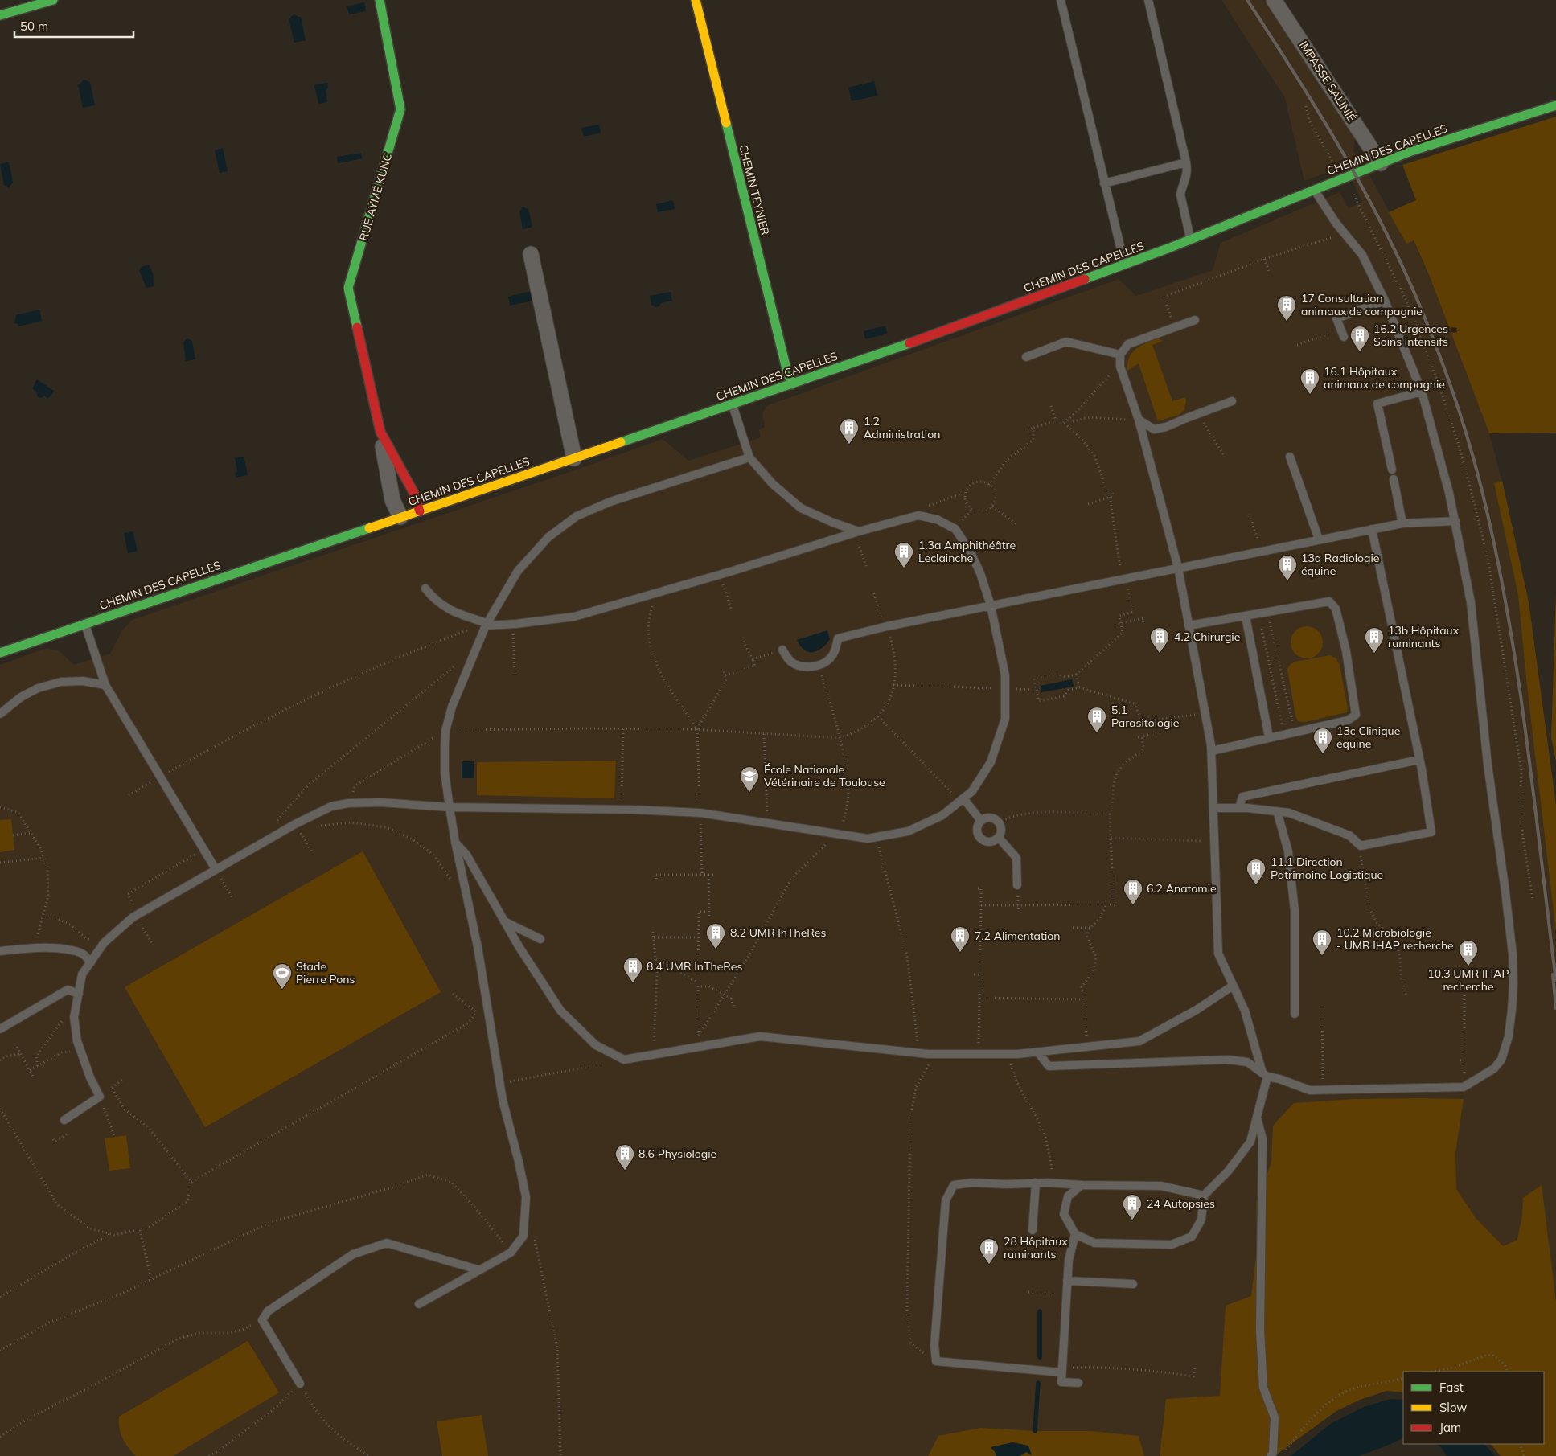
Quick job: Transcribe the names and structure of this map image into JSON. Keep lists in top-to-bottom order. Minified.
{"streets":{"street":["IMPASSE SALINIÉ","CHEMIN DES CAPELLES","CHEMIN TEYNIER","RUE AYMÉ KUNC"]},"crossings":[["IMPASSE SALINIÉ","CHEMIN DES CAPELLES"],["CHEMIN DES CAPELLES","CHEMIN TEYNIER"],["CHEMIN DES CAPELLES","RUE AYMÉ KUNC"]],"places":{"building":["17 Consultation animaux de compagnie","16.2 Urgences - Soins intensifs","16.1 Hôpitaux animaux de compagnie","1.2 Administration","1.3a Amphithéâtre Leclainche","13a Radiologie équine","4.2 Chirurgie","13b Hôpitaux ruminants","5.1 Parasitologie","13c Clinique équine","11.1 Direction Patrimoine Logistique","6.2 Anatomie","8.2 UMR InTheRes","7.2 Alimentation","10.2 Microbiologie - UMR IHAP recherche","10.3 UMR IHAP recherche","8.4 UMR InTheRes","8.6 Physiologie","24 Autopsies","28 Hôpitaux ruminants"],"school or university":["École Nationale Vétérinaire de Toulouse"],"sports":["Stade Pierre Pons"]},"legend":["Fast","Slow","Jam"],"scale_bar":"50 m"}
